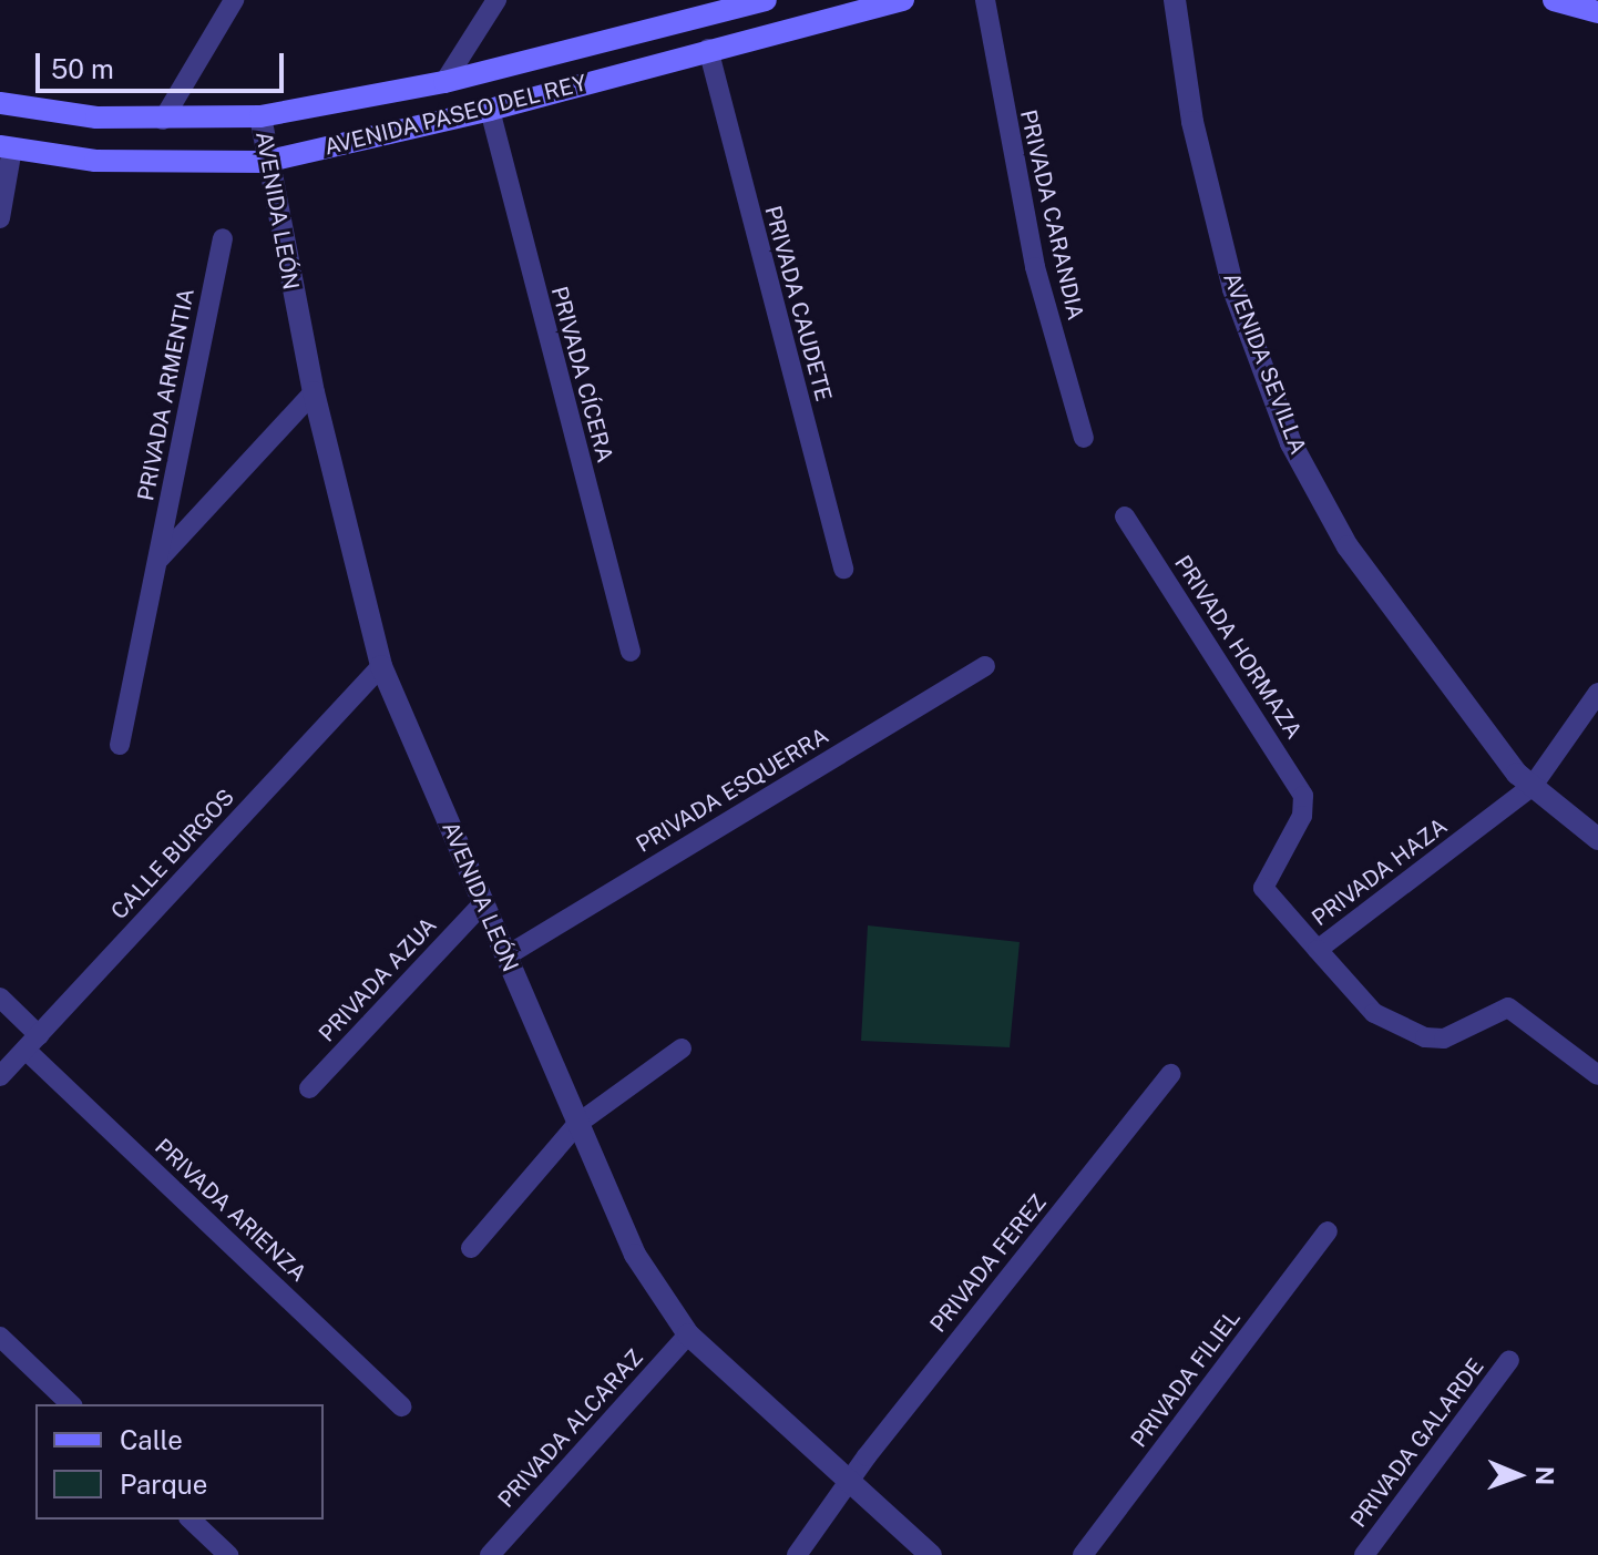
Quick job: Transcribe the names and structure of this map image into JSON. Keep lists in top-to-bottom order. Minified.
{"streets":{"street":["AVENIDA PASEO DEL REY","AVENIDA LEÓN","AVENIDA SEVILLA"],"lane":["PRIVADA CARANDIA","PRIVADA CAUDETE","PRIVADA CÍCERA","PRIVADA ARMENTIA","PRIVADA HORMAZA","PRIVADA ESQUERRA","CALLE BURGOS","PRIVADA HAZA","PRIVADA AZUA","PRIVADA ARIENZA","PRIVADA FEREZ","PRIVADA FILIEL","PRIVADA ALCARAZ","PRIVADA GALARDE"]},"crossings":[["AVENIDA PASEO DEL REY","AVENIDA LEÓN"],["AVENIDA PASEO DEL REY","PRIVADA CAUDETE"],["AVENIDA PASEO DEL REY","PRIVADA CÍCERA"],["AVENIDA LEÓN","PRIVADA ESQUERRA"],["AVENIDA LEÓN","CALLE BURGOS"],["AVENIDA LEÓN","PRIVADA AZUA"],["AVENIDA LEÓN","PRIVADA FEREZ"],["AVENIDA LEÓN","PRIVADA ALCARAZ"],["AVENIDA SEVILLA","PRIVADA HAZA"],["PRIVADA HORMAZA","PRIVADA HAZA"],["CALLE BURGOS","PRIVADA ARIENZA"]],"legend":["Calle","Parque"],"scale_bar":"50 m","north":"right"}
